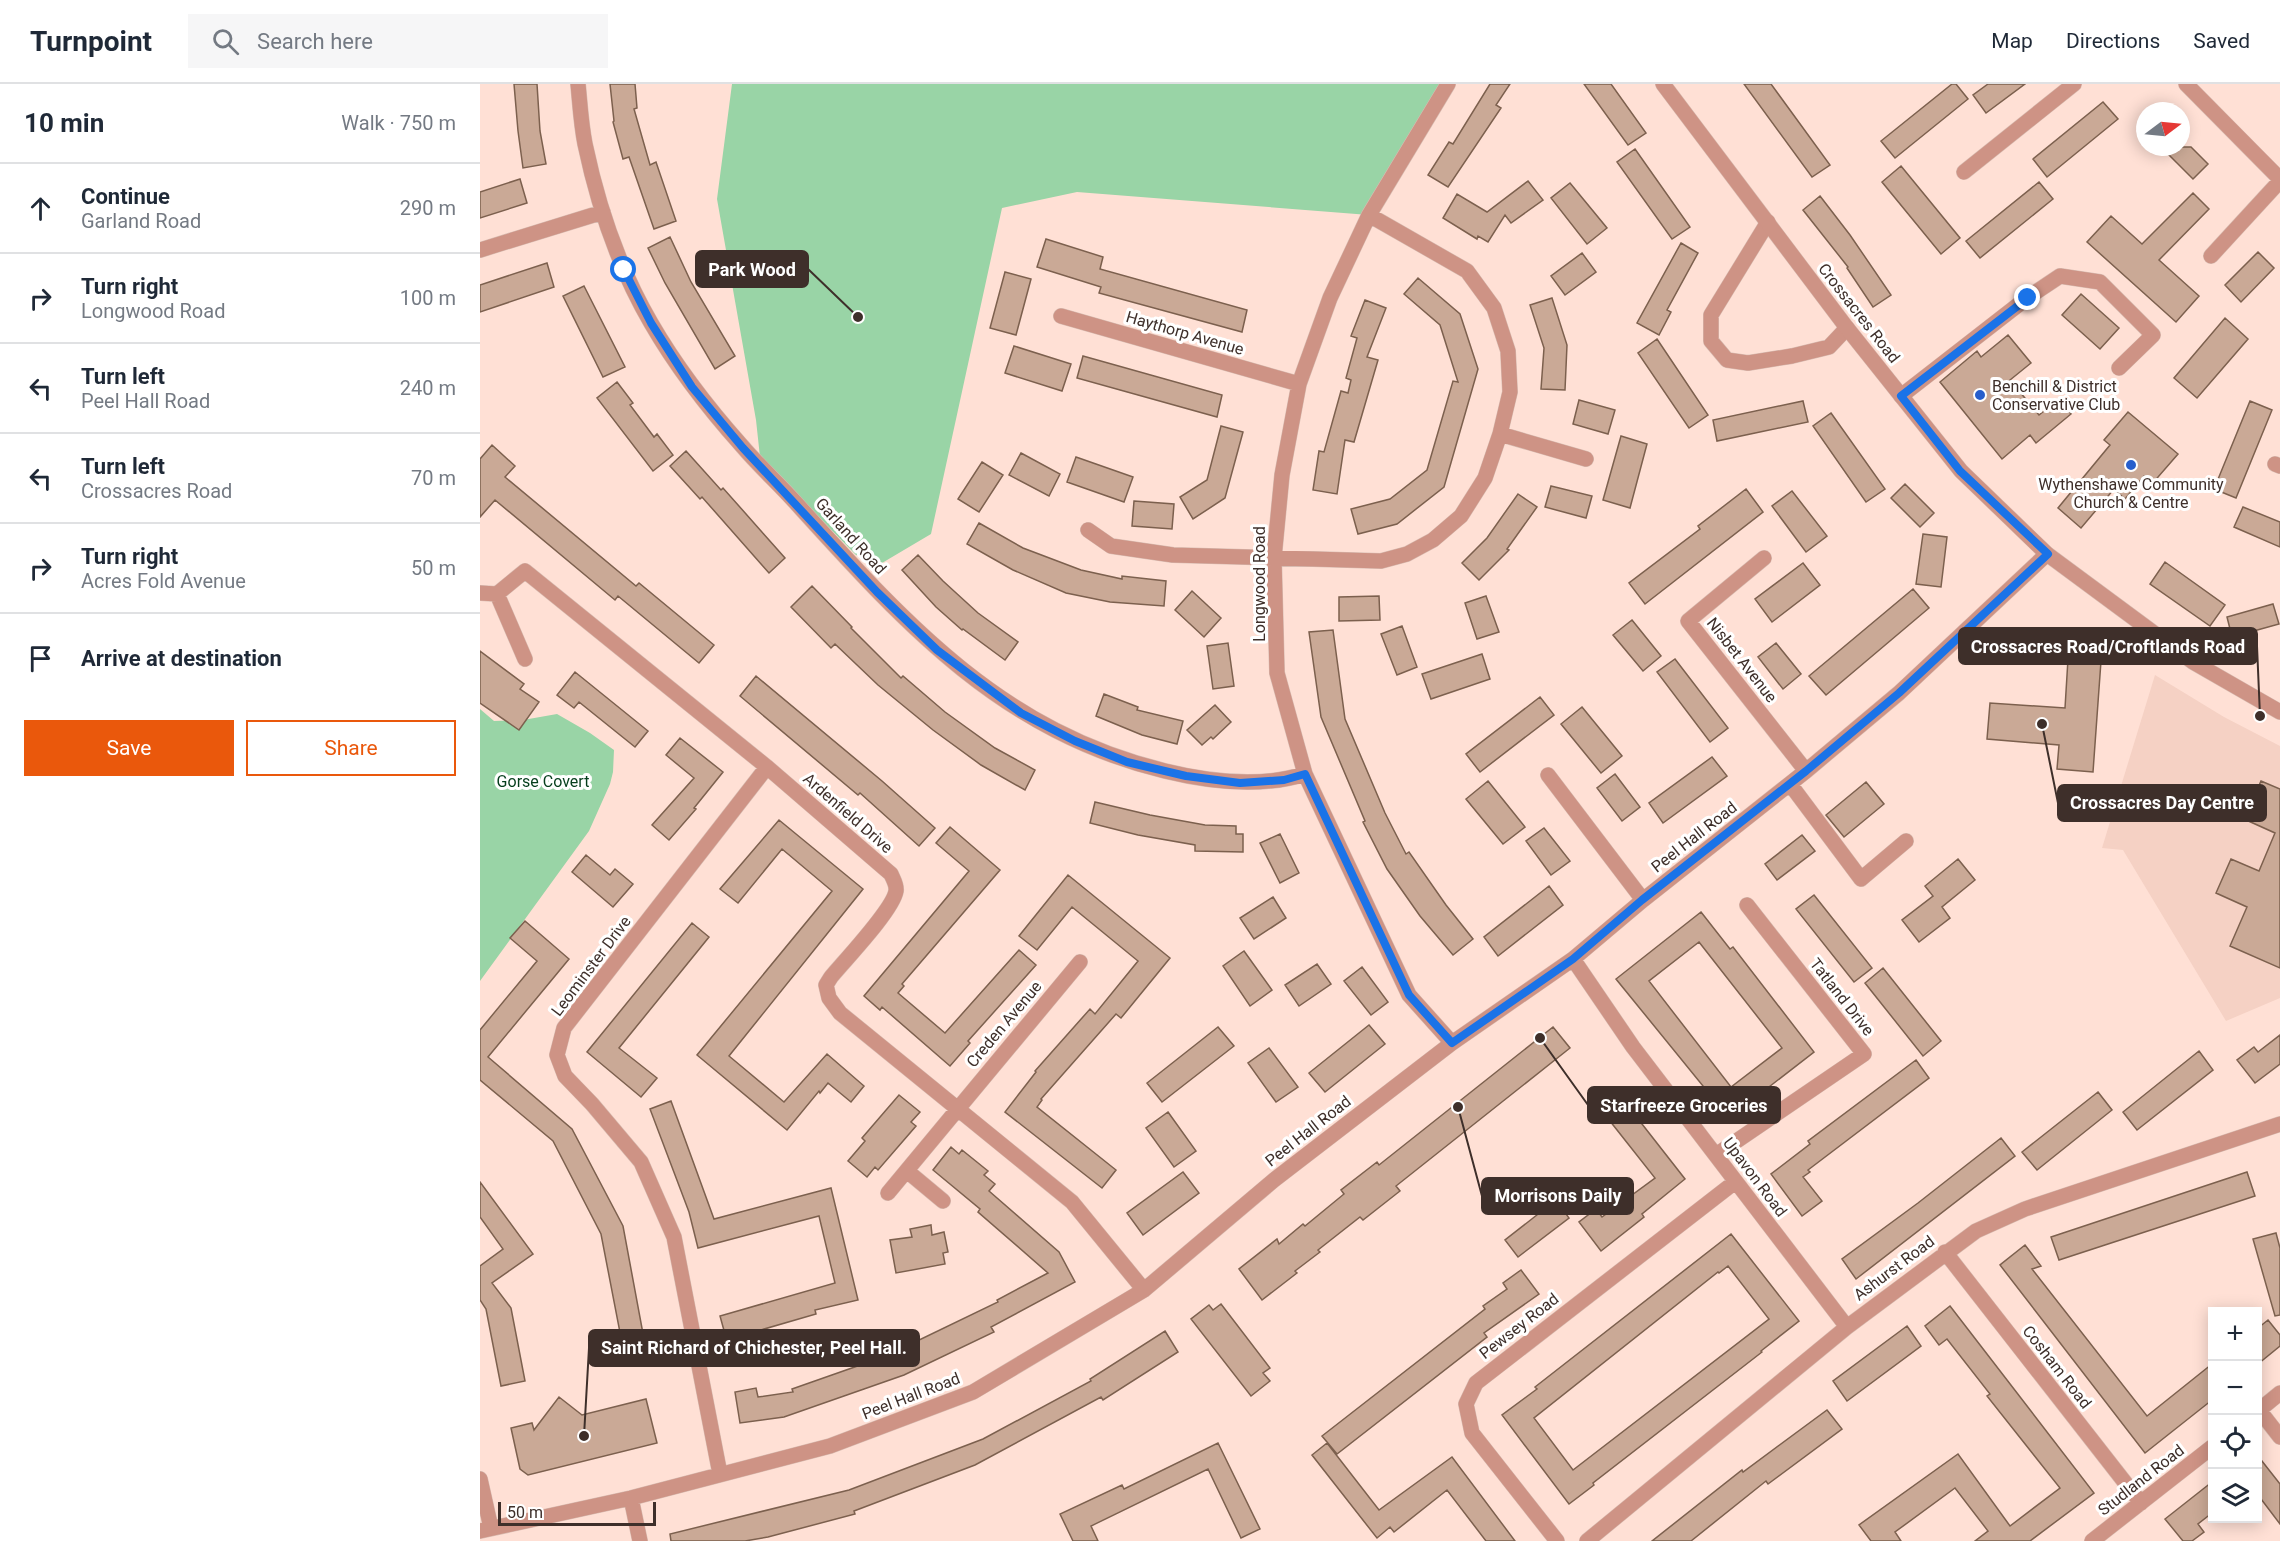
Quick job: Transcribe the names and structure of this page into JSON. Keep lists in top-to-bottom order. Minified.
{"streets":{"street":["Crossacres Road","Haythorp Avenue","Garland Road","Longwood Road","Nisbet Avenue","Ardenfield Drive","Peel Hall Road","Leominster Drive","Tatland Drive","Creden Avenue","Upavon Road","Ashurst Road","Pewsey Road","Cosham Road","Studland Road"]},"crossings":[["Crossacres Road","Peel Hall Road"],["Haythorp Avenue","Longwood Road"],["Garland Road","Longwood Road"],["Longwood Road","Peel Hall Road"],["Nisbet Avenue","Peel Hall Road"],["Ardenfield Drive","Peel Hall Road"],["Ardenfield Drive","Leominster Drive"],["Ardenfield Drive","Creden Avenue"],["Peel Hall Road","Leominster Drive"],["Peel Hall Road","Upavon Road"],["Tatland Drive","Upavon Road"],["Upavon Road","Ashurst Road"],["Upavon Road","Pewsey Road"],["Ashurst Road","Cosham Road"],["Cosham Road","Studland Road"]],"parks":["Gorse Covert"],"places":["Park Wood","Benchill & District Conservative Club","Wythenshawe Community Church & Centre","Crossacres Road/Croftlands Road","Crossacres Day Centre","Starfreeze Groceries","Morrisons Daily","Saint Richard of Chichester, Peel Hall."],"scale_bar":"50 m","north":"right","page":{"header":"Turnpoint","search":"Search here","nav":["Map","Directions","Saved"],"heading":["10 min","Walk · 750 m"],"list":[["Continue","Garland Road","290 m"],["Turn right","Longwood Road","100 m"],["Turn left","Peel Hall Road","240 m"],["Turn left","Crossacres Road","70 m"],["Turn right","Acres Fold Avenue","50 m"],"Arrive at destination"],"buttons":["Save","Share"],"map_buttons":["+","−"],"scale":"50 m"}}
